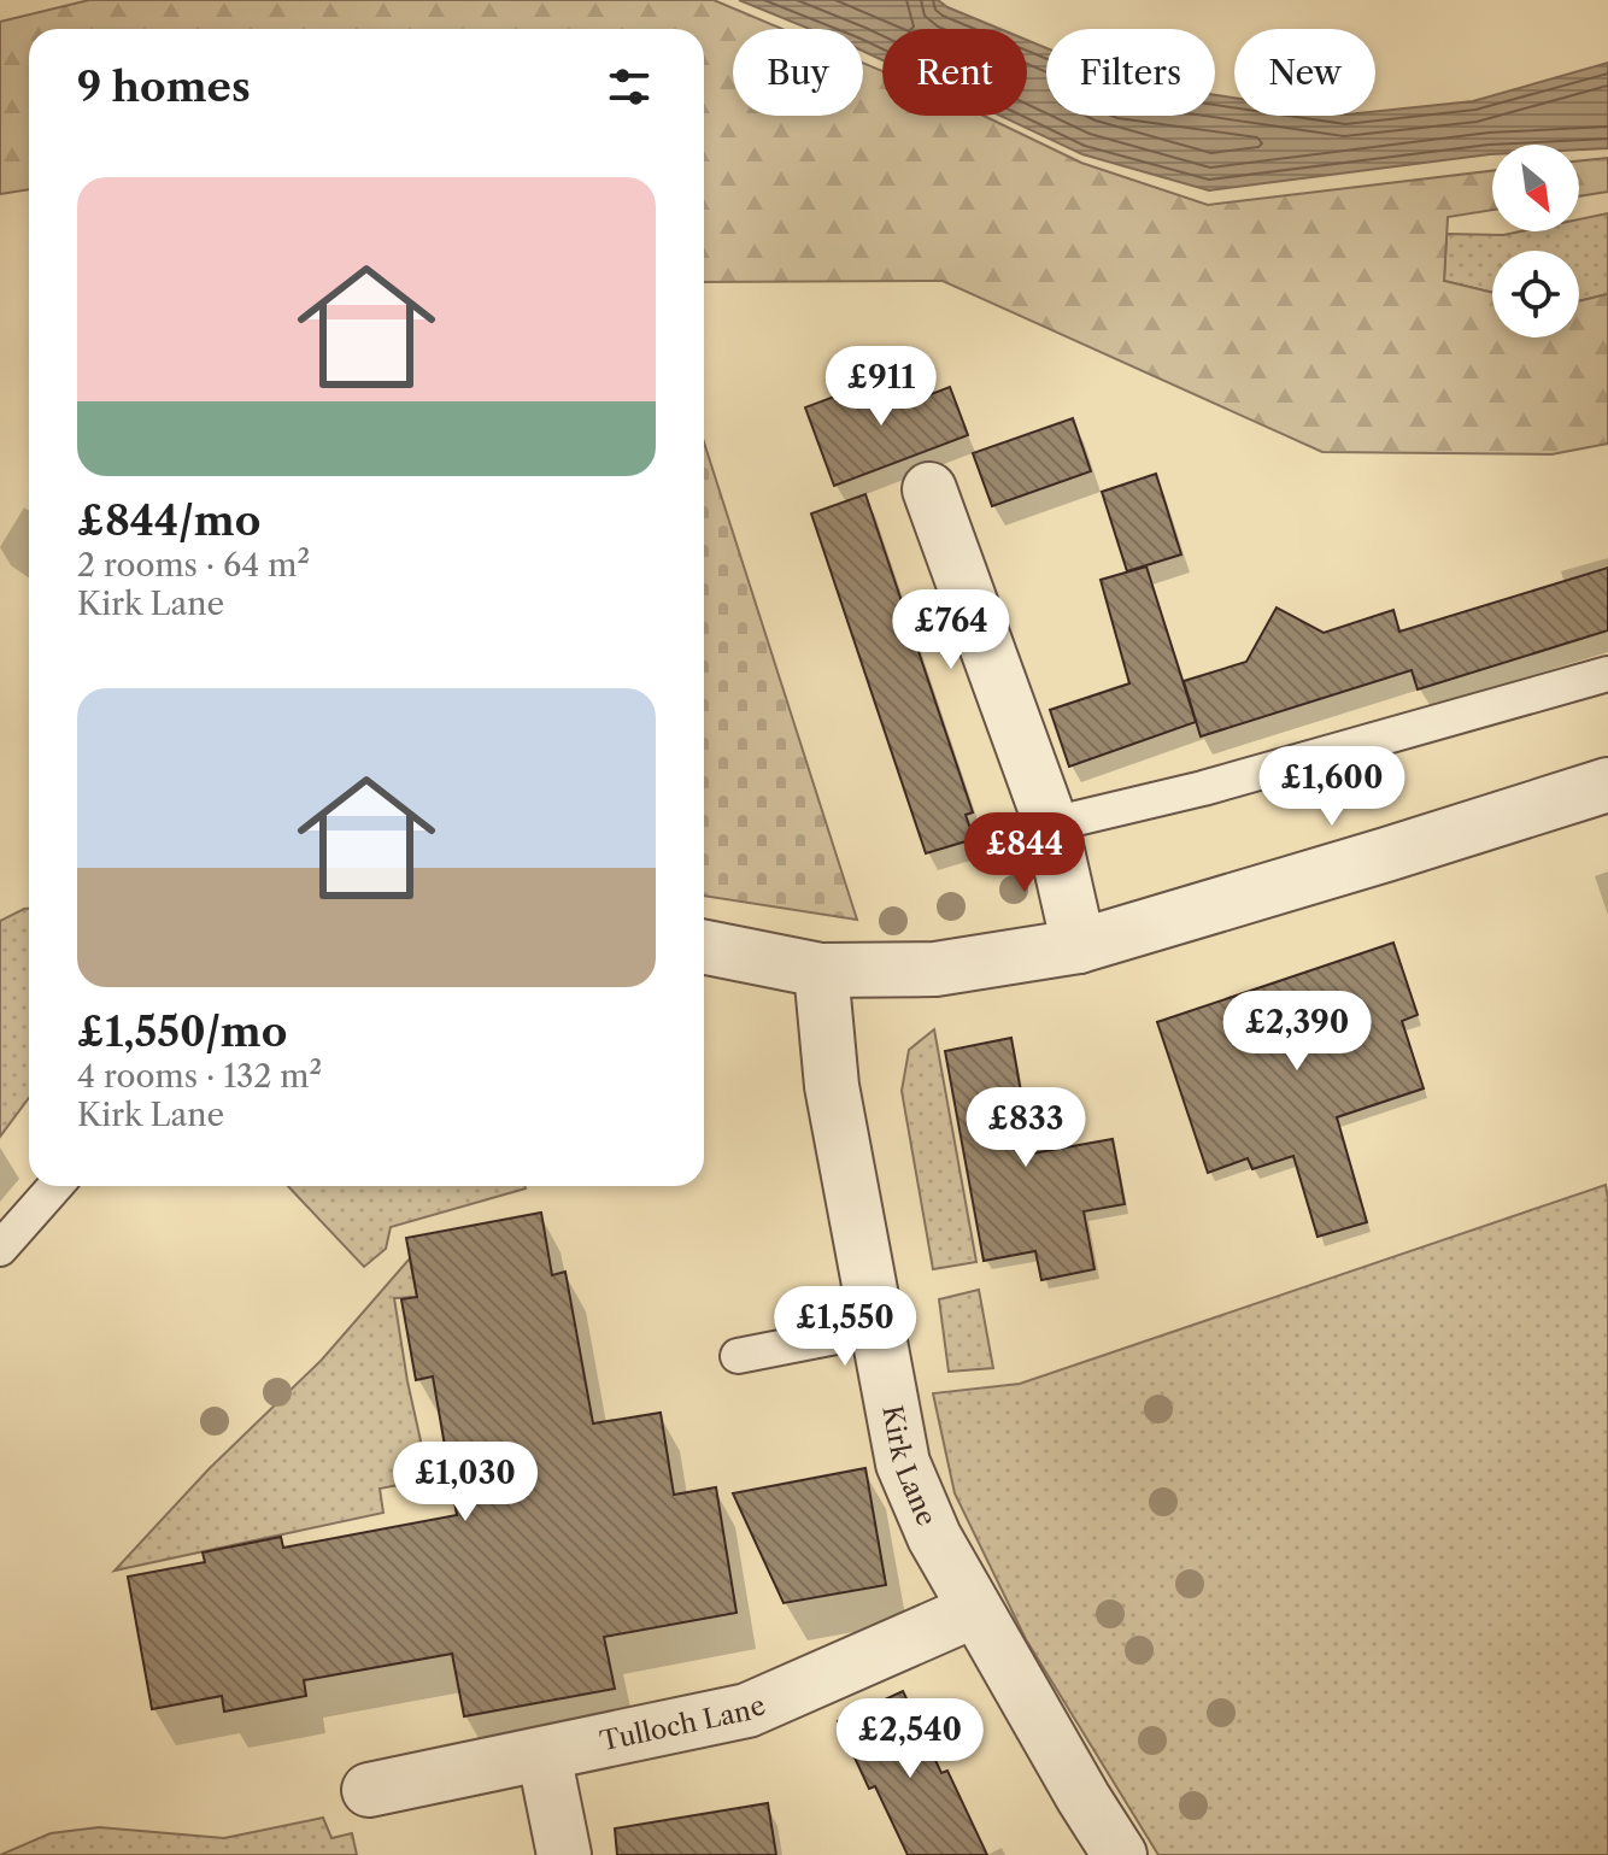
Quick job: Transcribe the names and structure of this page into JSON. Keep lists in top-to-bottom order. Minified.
{"streets":{"street":["Kirk Lane","Tulloch Lane"]},"crossings":[["Kirk Lane","Tulloch Lane"]],"north":"bottom right","page":{"chip":["Buy","Rent","Filters","New"],"heading":"9 homes","list":[{"name":"£844/mo","note":"2 rooms · 64 m² · Kirk Lane"},{"name":"£1,550/mo","note":"4 rooms · 132 m² · Kirk Lane"}],"price":["£911","£764","£1,600","£844","£2,390","£833","£1,550","£1,030","£2,540"]}}
